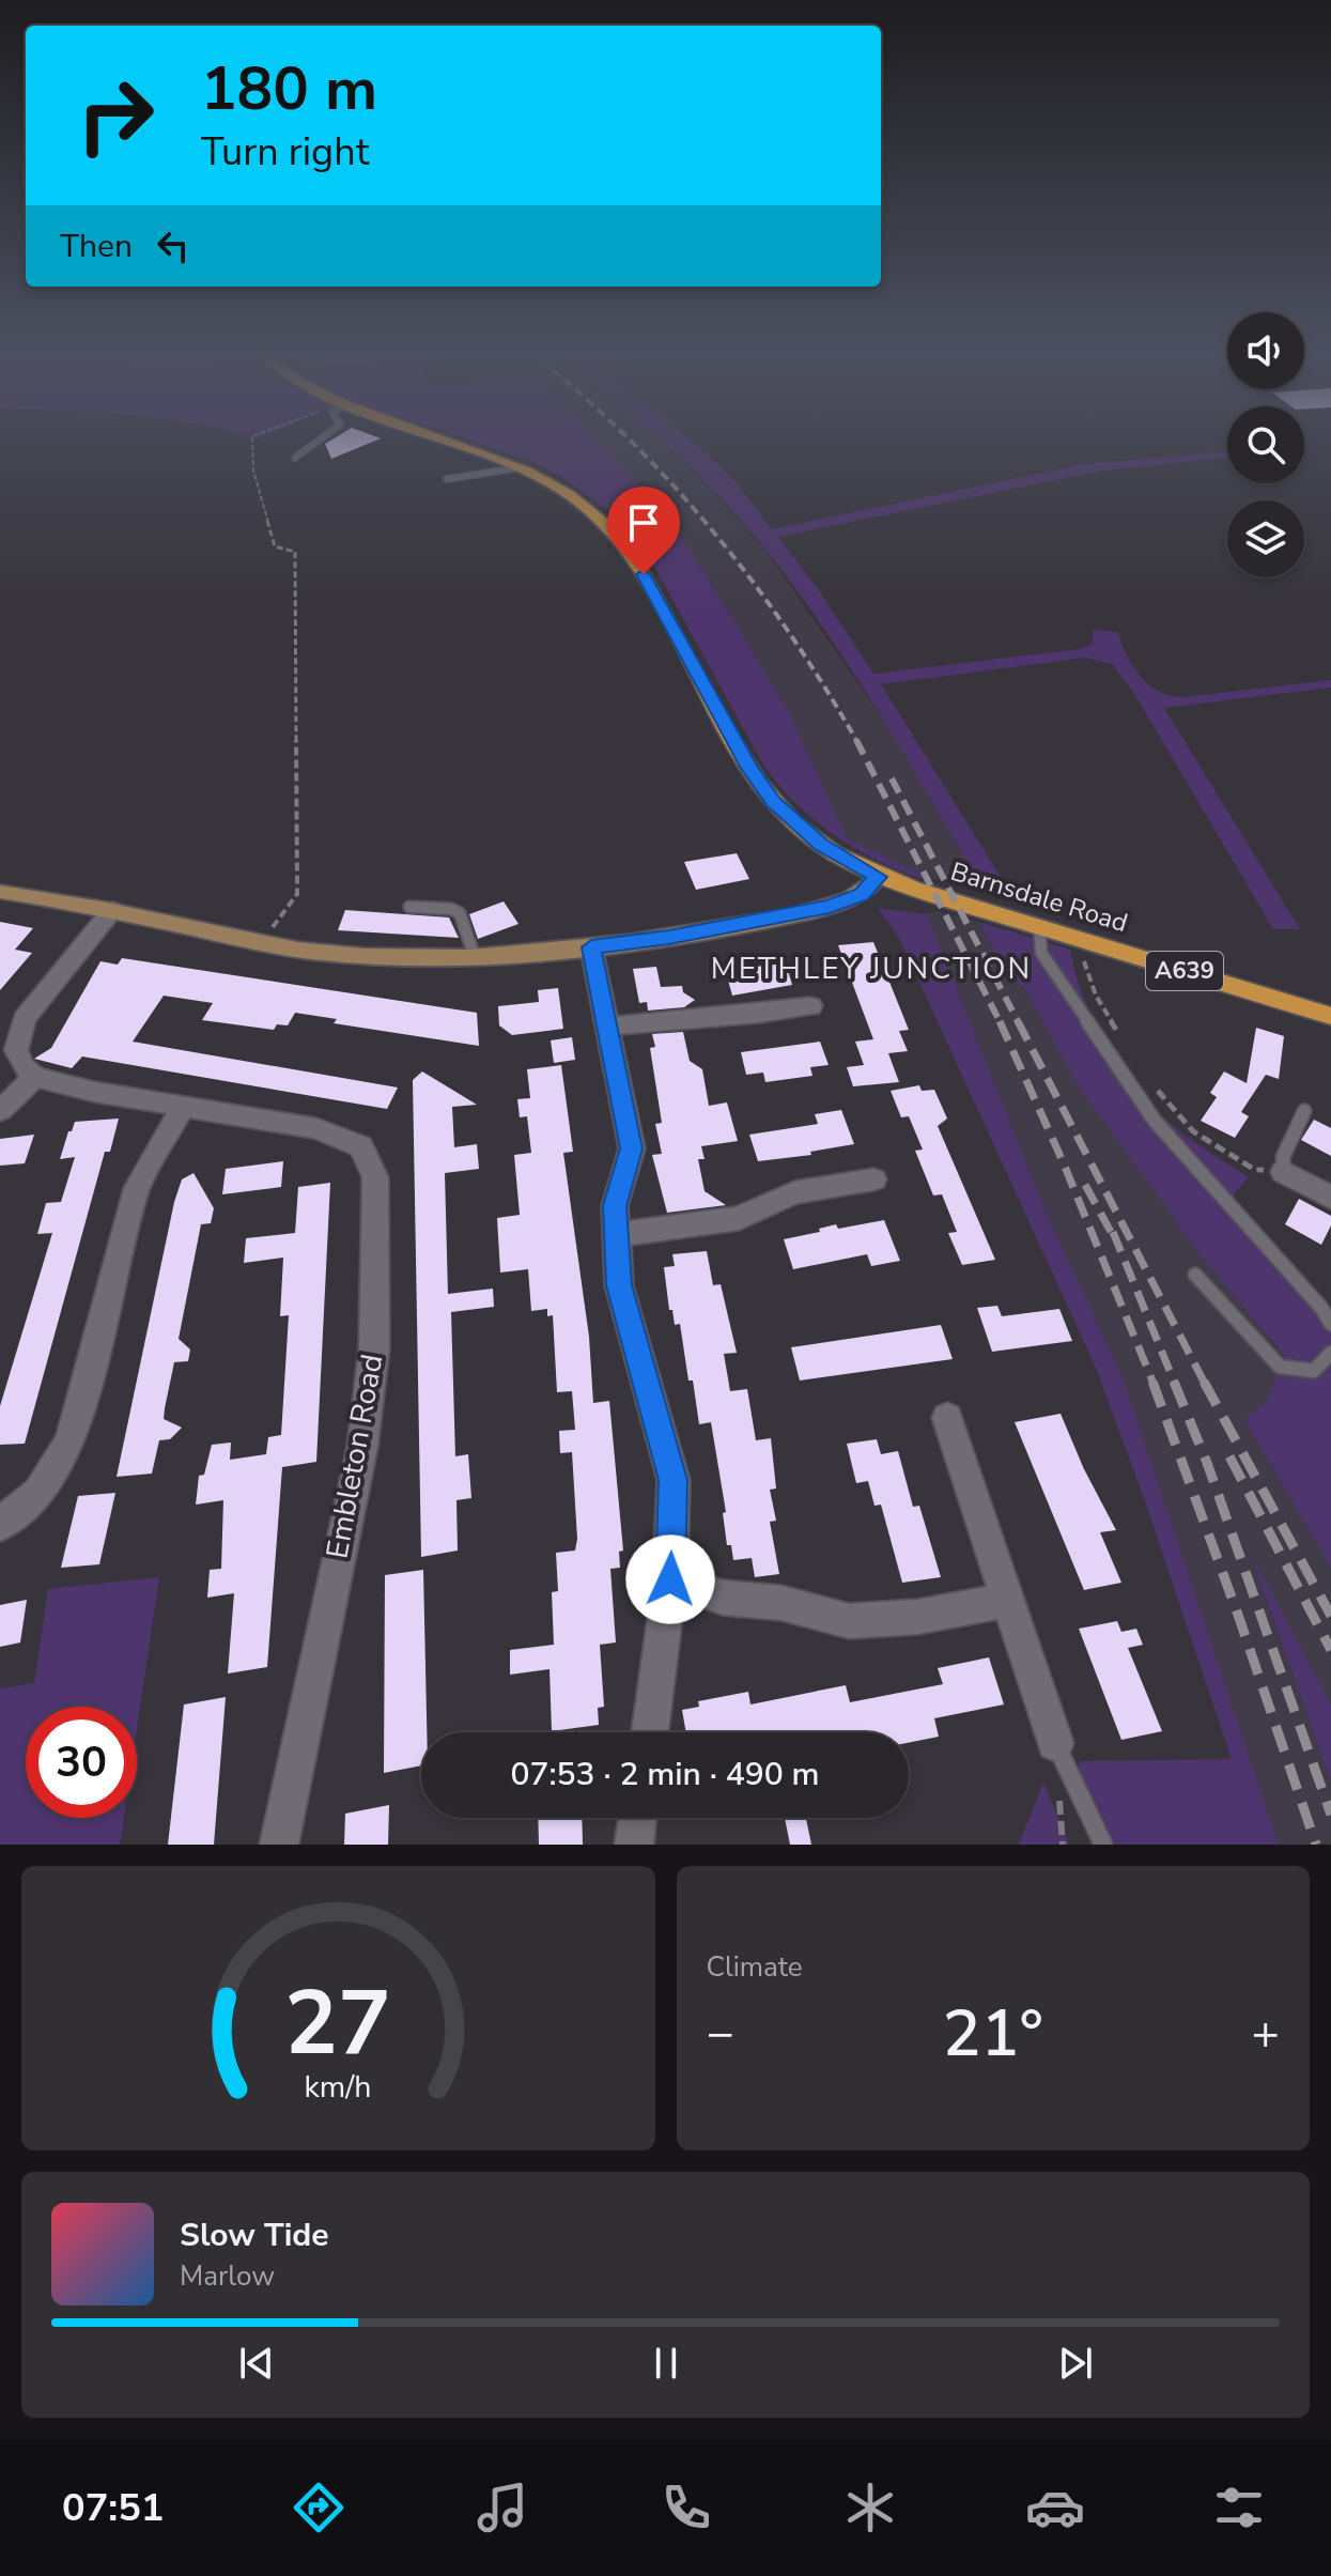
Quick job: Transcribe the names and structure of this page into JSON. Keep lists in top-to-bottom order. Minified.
{"streets":{"main road":["Barnsdale Road","A639"],"street":["Embleton Road"]},"crossings":[["Barnsdale Road","A639"]],"districts":["METHLEY JUNCTION"],"page":{"turn":["180 m","Turn right"],"then":"Then","limit":"30","trip":"07:53 · 2 min · 490 m","tile":"Climate","heat":["−","21°","+"],"song":["Slow Tide","Marlow"],"tabs":"07:51","gauge":["27","km/h"]}}
